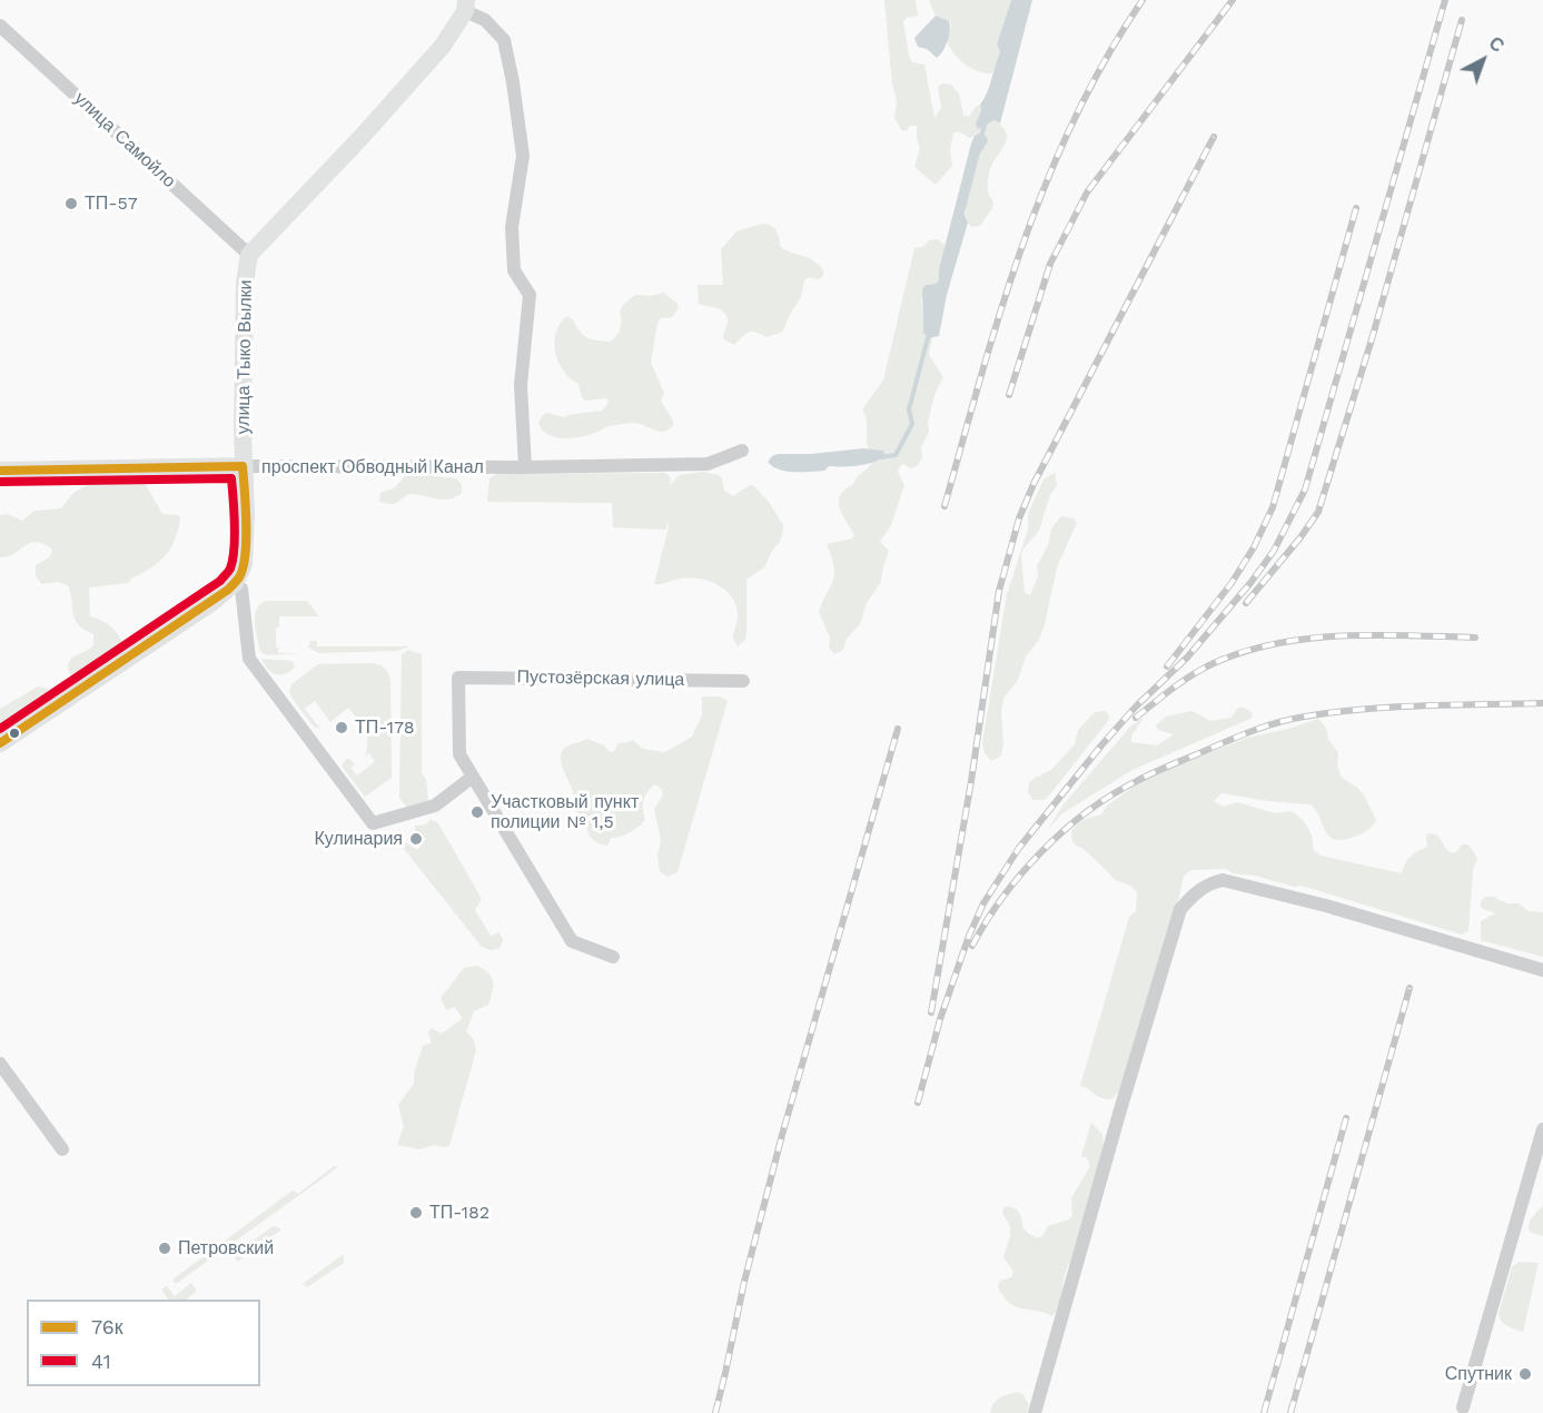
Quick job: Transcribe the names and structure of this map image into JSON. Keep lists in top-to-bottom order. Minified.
{"streets":{"street":["улица Самойло","улица Тыко Вылки","проспект Обводный Канал","Пустозёрская улица"]},"crossings":[["улица Самойло","улица Тыко Вылки"],["улица Тыко Вылки","проспект Обводный Канал"]],"places":["ТП-57","ТП-178","Участковый пункт полиции № 1,5","Кулинария","ТП-182","Петровский","Спутник"],"lines":["transit line 76к","transit line 41"],"legend":["76к","41"],"north":"top right"}
